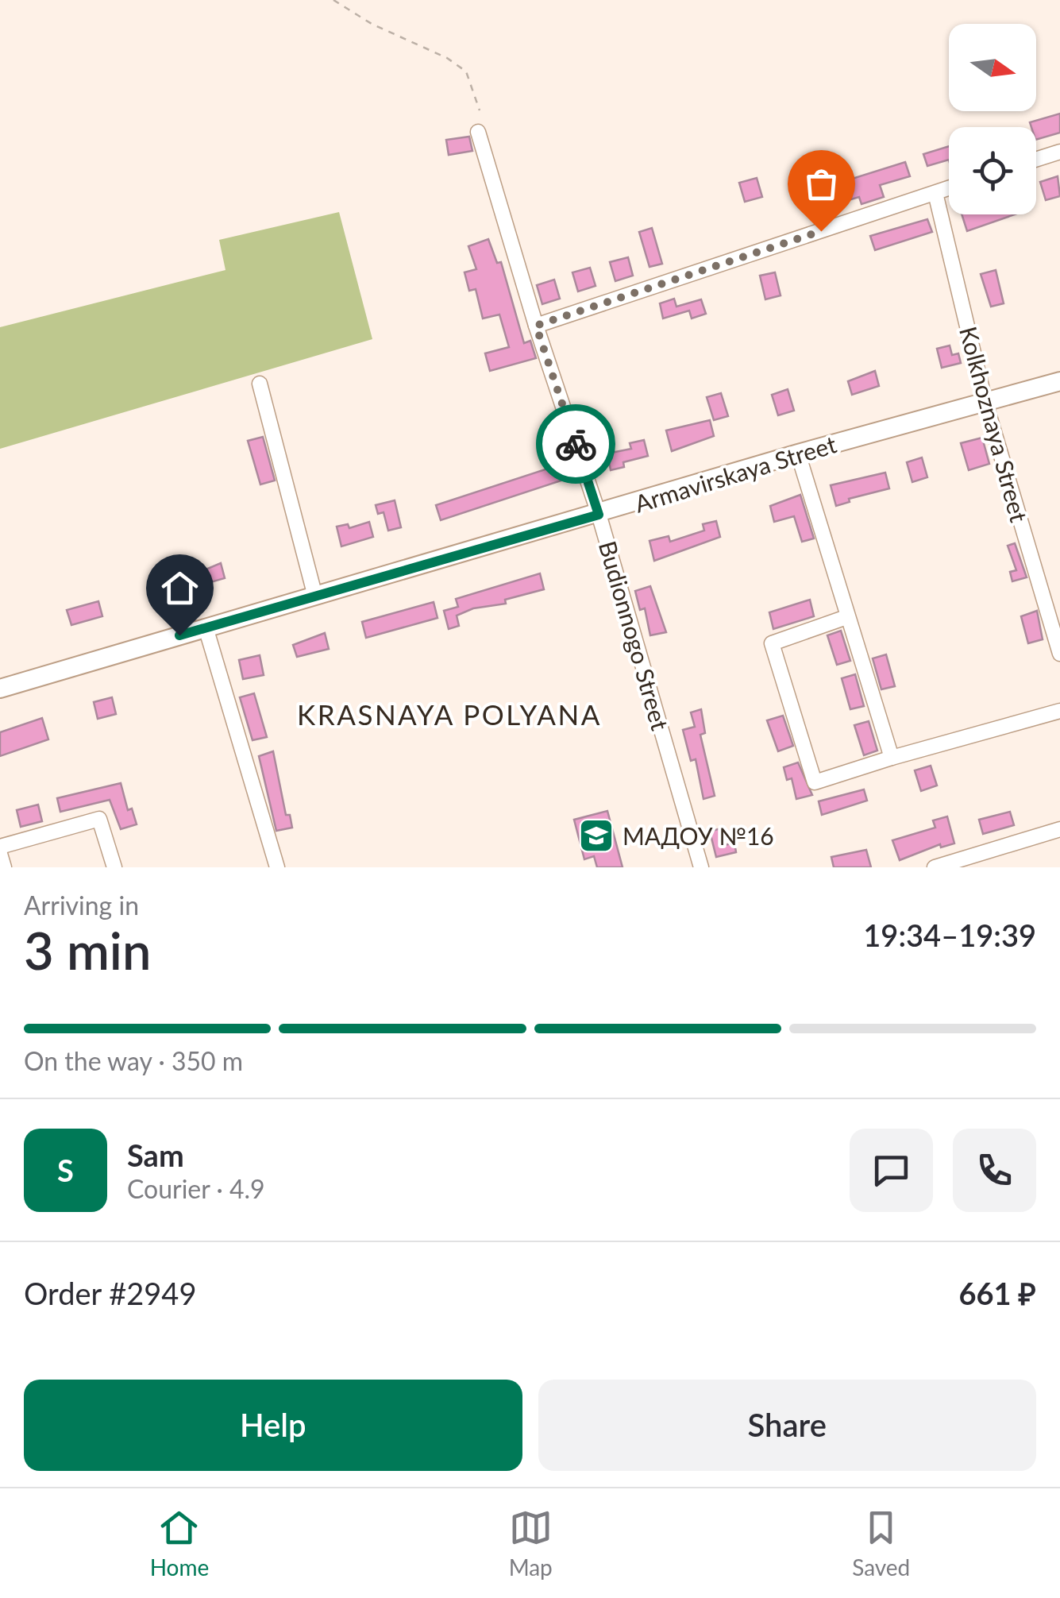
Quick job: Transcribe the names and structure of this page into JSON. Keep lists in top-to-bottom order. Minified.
{"streets":{"main road":["Armavirskaya Street"],"street":["Kolkhoznaya Street","Budionnogo Street"]},"crossings":[["Kolkhoznaya Street","Armavirskaya Street"],["Armavirskaya Street","Budionnogo Street"]],"districts":["KRASNAYA POLYANA"],"places":{"school or university":["МАДОУ №16"]},"north":"right","page":{"heading":["3 min","Arriving in","19:34–19:39"],"panel":["Sam","Courier · 4.9","Order #2949","661 ₽"],"bar":"On the way · 350 m","round":"S","buttons":["Help","Share"],"tabs":["Home","Map","Saved"]}}
